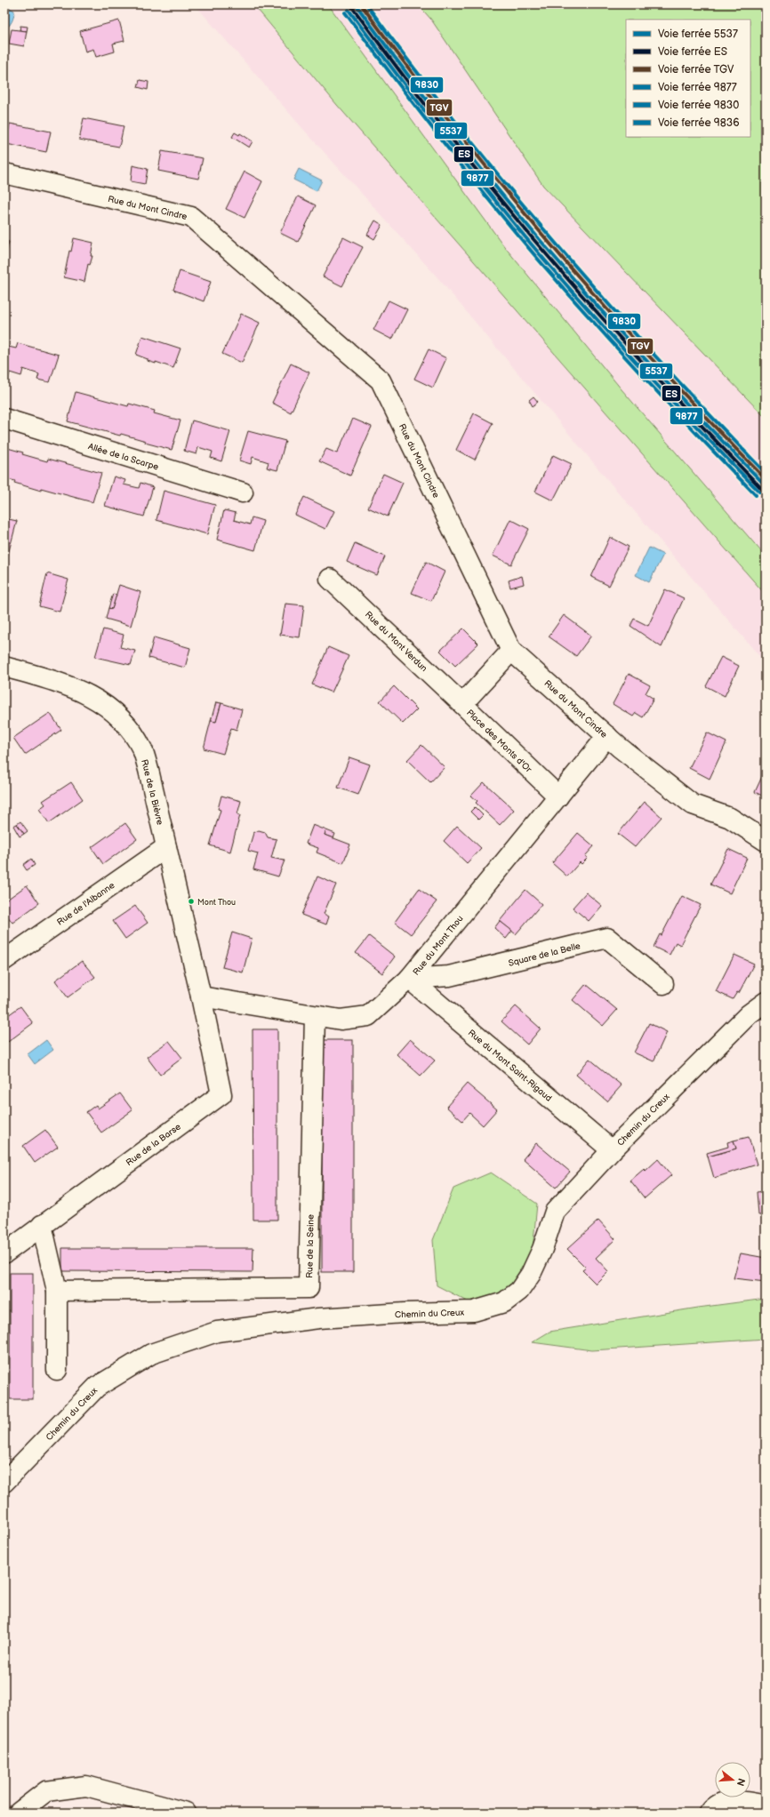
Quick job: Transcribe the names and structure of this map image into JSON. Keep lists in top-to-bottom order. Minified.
{"streets":{"street":["Rue du Mont Cindre","Allée de la Scarpe","Rue du Mont Verdun","Place des Monts d'Or","Rue de la Bièvre","Rue de l'Albanne","Rue du Mont Thou","Square de la Belle","Rue du Mont Saint-Rigaud","Chemin du Creux","Rue de la Barse","Rue de la Seine"]},"crossings":[["Rue du Mont Cindre","Place des Monts d'Or"],["Rue du Mont Cindre","Rue du Mont Thou"],["Rue du Mont Verdun","Place des Monts d'Or"],["Place des Monts d'Or","Rue du Mont Thou"],["Rue de la Bièvre","Rue de l'Albanne"],["Rue de la Bièvre","Rue du Mont Thou"],["Rue de la Bièvre","Rue de la Barse"],["Rue du Mont Thou","Square de la Belle"],["Rue du Mont Thou","Rue du Mont Saint-Rigaud"],["Rue du Mont Thou","Rue de la Barse"],["Rue du Mont Thou","Rue de la Seine"],["Square de la Belle","Rue du Mont Saint-Rigaud"],["Rue du Mont Saint-Rigaud","Chemin du Creux"]],"places":["Mont Thou"],"lines":["rail line 5537","rail line TGV","rail line 9830","rail line ES","rail line 9877","rail line 9836"],"legend":["Voie ferrée 5537","Voie ferrée ES","Voie ferrée TGV","Voie ferrée 9877","Voie ferrée 9830","Voie ferrée 9836"],"north":"right"}
